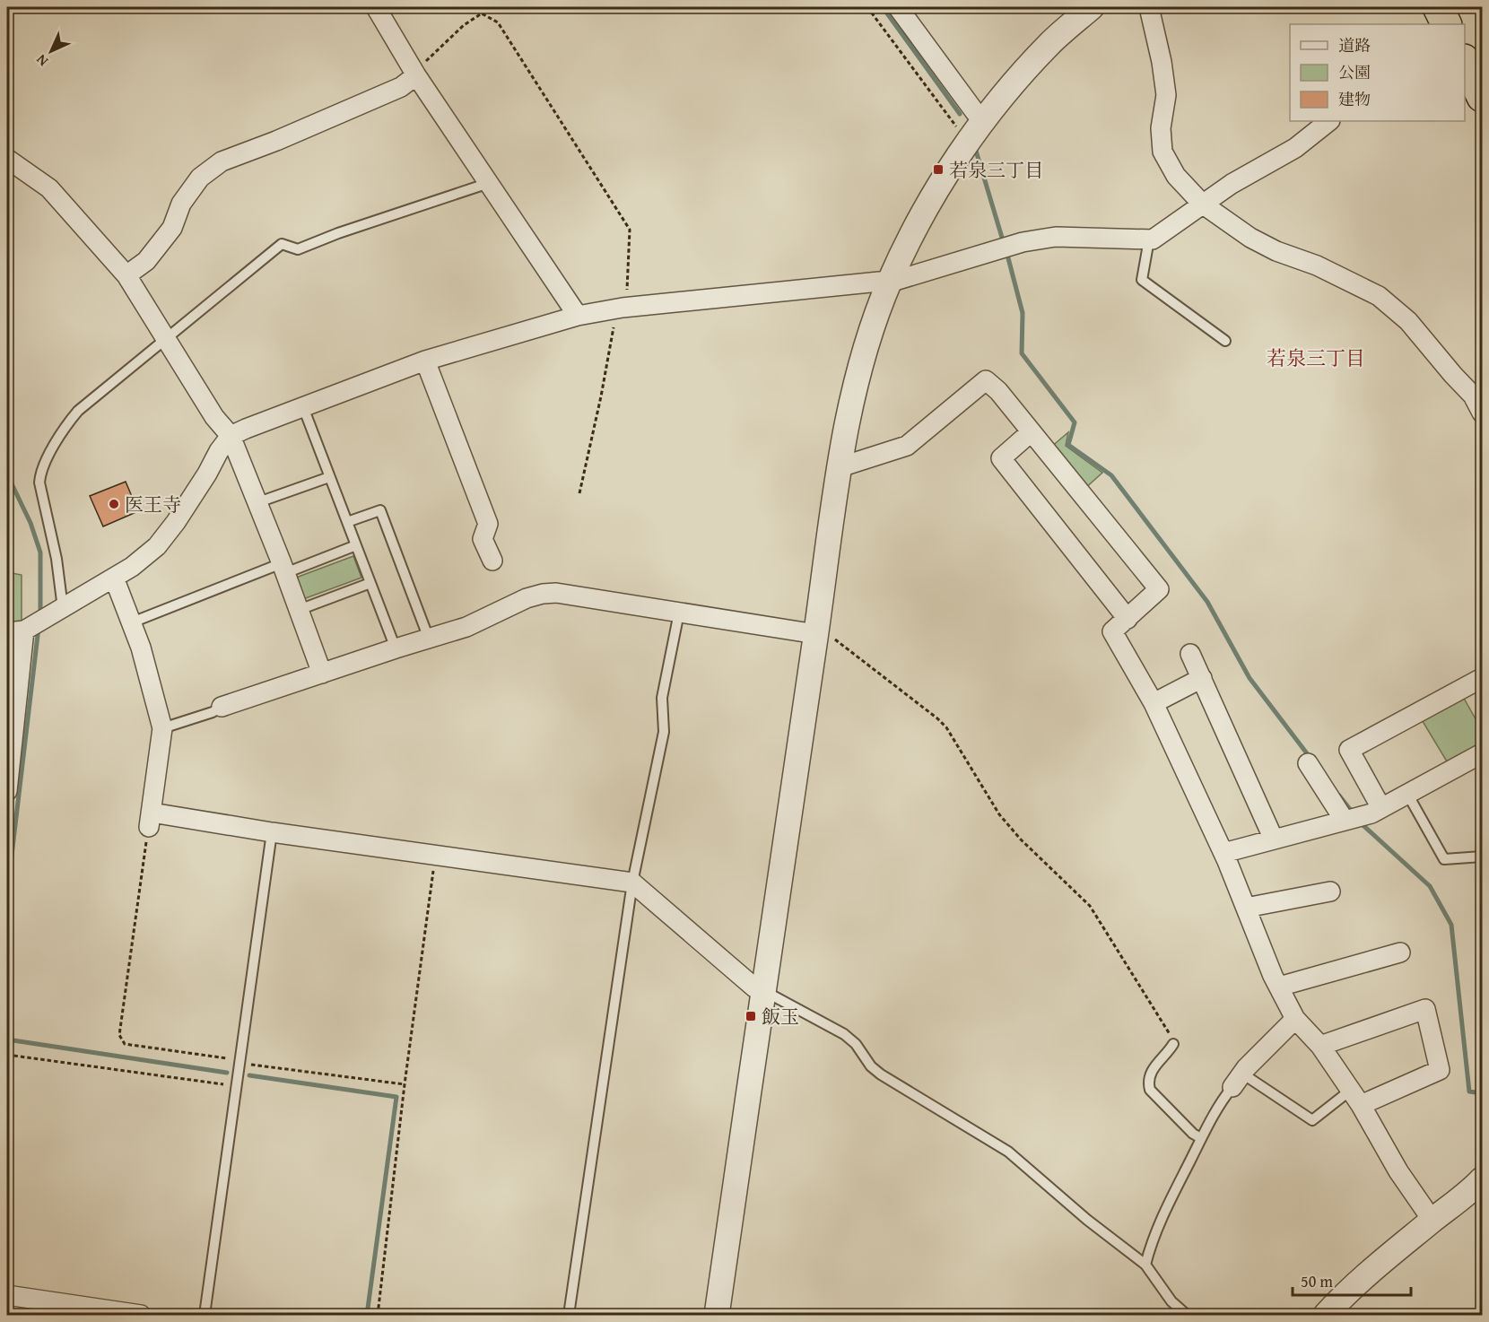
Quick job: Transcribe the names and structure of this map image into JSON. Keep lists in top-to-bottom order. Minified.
{"districts":["若泉三丁目"],"places":{"transit":["若泉三丁目","飯玉"],"other":["医王寺"]},"legend":["道路","公園","建物"],"scale_bar":"50 m","north":"bottom left"}
